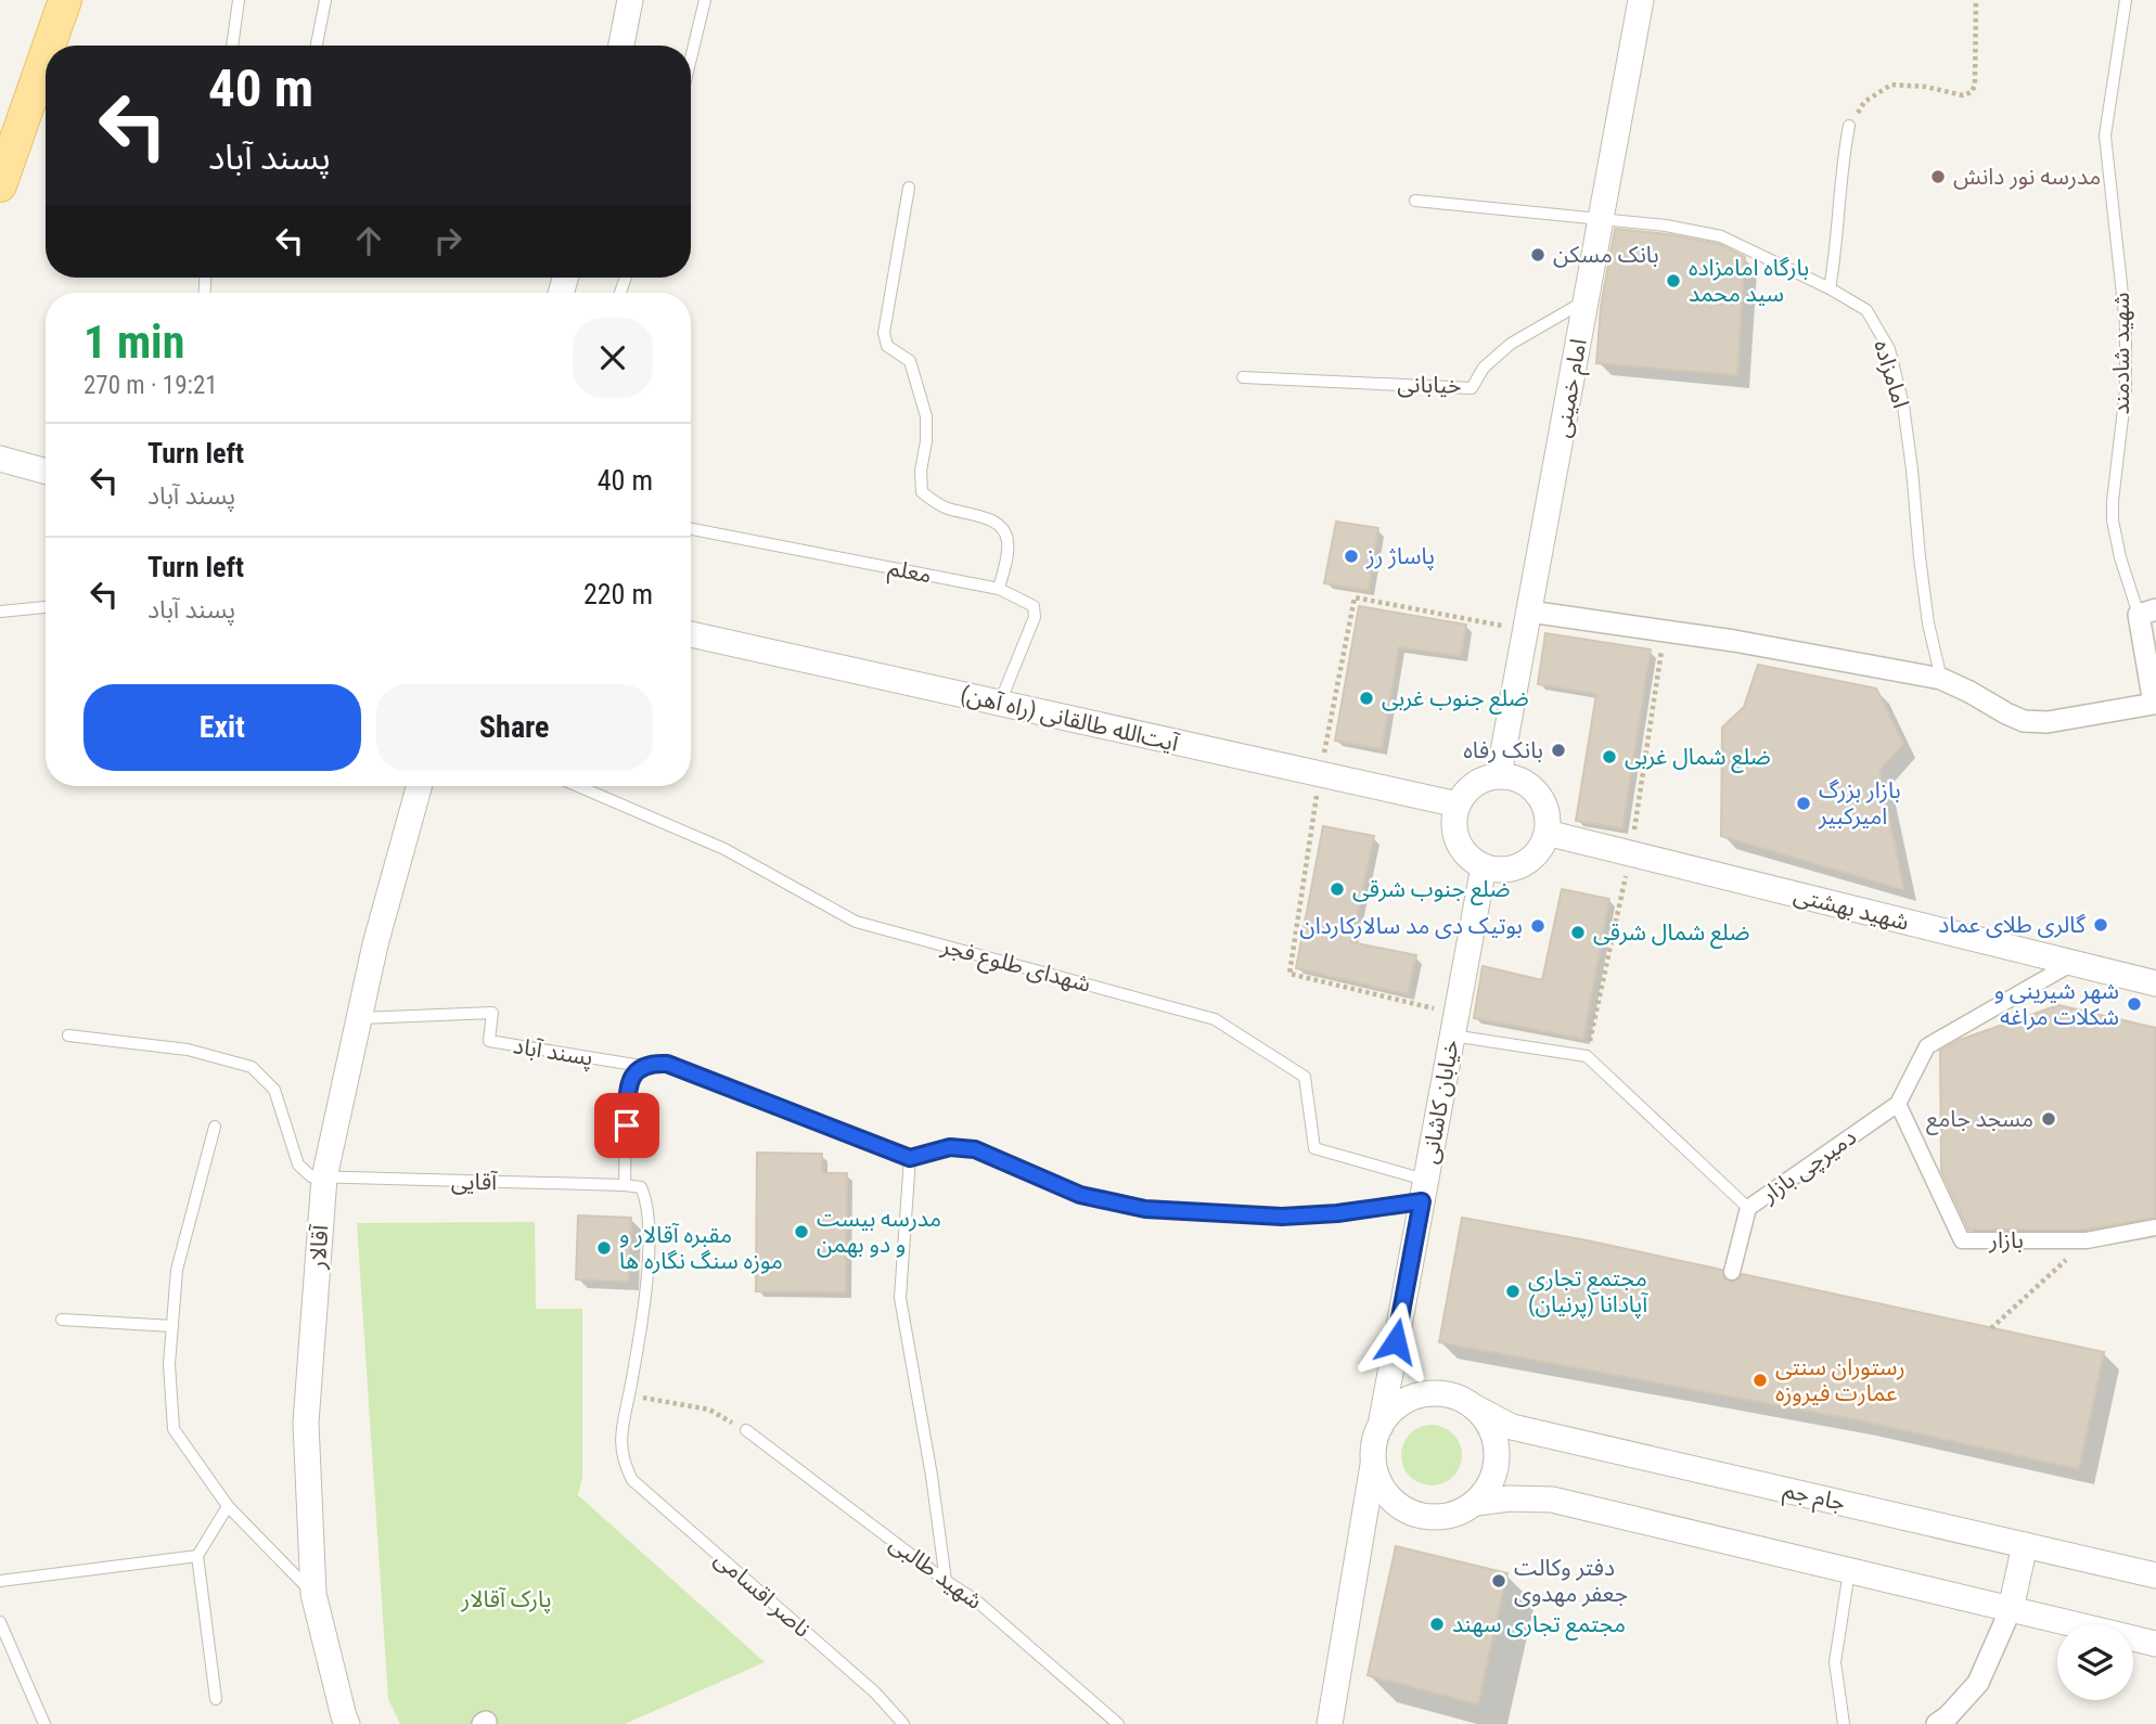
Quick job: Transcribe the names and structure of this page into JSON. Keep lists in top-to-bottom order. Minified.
{"streets":{"street":["شهید شادمند","امام خمینی","(راه آهن) آیت‌الله طالقانی","شهید بهشتی","خیابان کاشانی","دمیرچی بازار","بازار","آقالار","جام جم"],"lane":["امامزاده","خیابانی","معلم","شهدای طلوع فجر","پسند آباد","آقایی","شهید طالبی","ناصر اقسامی"]},"crossings":[["امامزاده","امام خمینی"],["خیابانی","امام خمینی"],["امام خمینی","(راه آهن) آیت‌الله طالقانی"],["امام خمینی","شهید بهشتی"],["امام خمینی","خیابان کاشانی"],["معلم","(راه آهن) آیت‌الله طالقانی"],["(راه آهن) آیت‌الله طالقانی","شهید بهشتی"],["(راه آهن) آیت‌الله طالقانی","خیابان کاشانی"],["شهید بهشتی","خیابان کاشانی"],["شهید بهشتی","دمیرچی بازار"],["شهدای طلوع فجر","خیابان کاشانی"],["پسند آباد","آقالار"],["خیابان کاشانی","جام جم"],["دمیرچی بازار","بازار"],["آقایی","آقالار"]],"parks":["پارک آقالار"],"places":["مدرسه نور دانش","بانک مسکن","بارگاه امامزاده سید محمد","پاساژ رز","ضلع جنوب غربی","بانک رفاه","ضلع شمال غربی","بازار بزرگ امیرکبیر","ضلع جنوب شرقی","گالری طلای عماد","بوتیک دی مد سالارکاردان","ضلع شمال شرقی","شهر شیرینی و شکلات مراغه","مسجد جامع","مدرسه بیست و دو بهمن","مقبره آقالار و موزه سنگ نگاره ها","مجتمع تجاری آپادانا (پرنیان)","رستوران سنتی عمارت فیروزه","دفتر وکالت جعفر مهدوی","مجتمع تجاری سهند"],"page":{"turn":["40 m","پسند آباد"],"heading":["1 min","270 m · 19:21"],"list":[{"name":"Turn left","note":"پسند آباد","value":"40 m"},{"name":"Turn left","note":"پسند آباد","value":"220 m"}],"buttons":["Exit","Share"]}}
